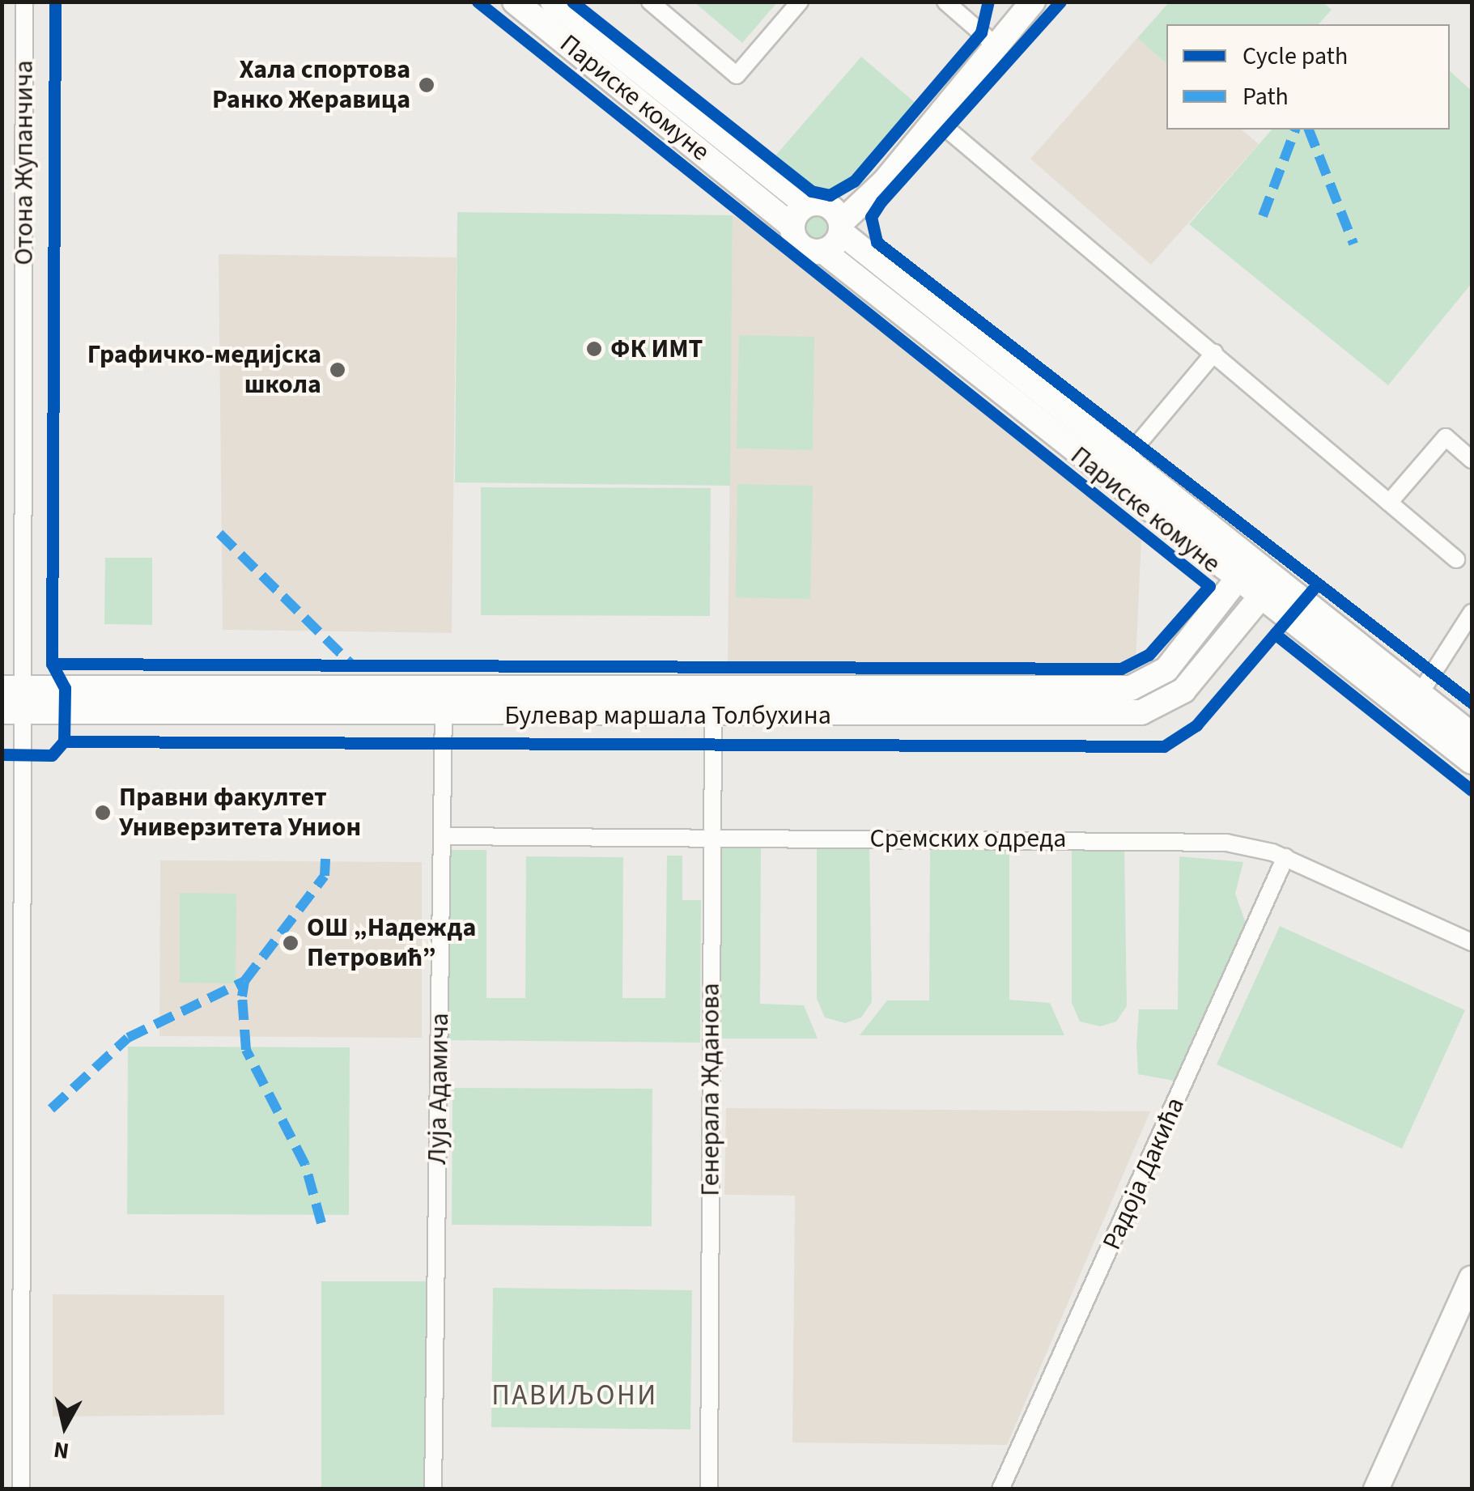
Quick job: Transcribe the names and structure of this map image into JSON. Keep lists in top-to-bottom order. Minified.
{"streets":{"street":["Париске комуне","Отона Жупанчича","Булевар маршала Толбухина","Сремских одреда","Луја Адамича","Генерала Жданова","Радоја Дакића"]},"crossings":[["Париске комуне","Булевар маршала Толбухина"],["Отона Жупанчича","Булевар маршала Толбухина"],["Булевар маршала Толбухина","Луја Адамича"],["Булевар маршала Толбухина","Генерала Жданова"],["Сремских одреда","Луја Адамича"],["Сремских одреда","Генерала Жданова"],["Сремских одреда","Радоја Дакића"]],"districts":["ПАВИЉОНИ"],"places":["Хала спортова Ранко Жеравица","ФК ИМТ","Графичко-медијска школа","Правни факултет Универзитета Унион","ОШ „Надежда Петровић”"],"legend":["Cycle path","Path"],"north":"bottom"}
